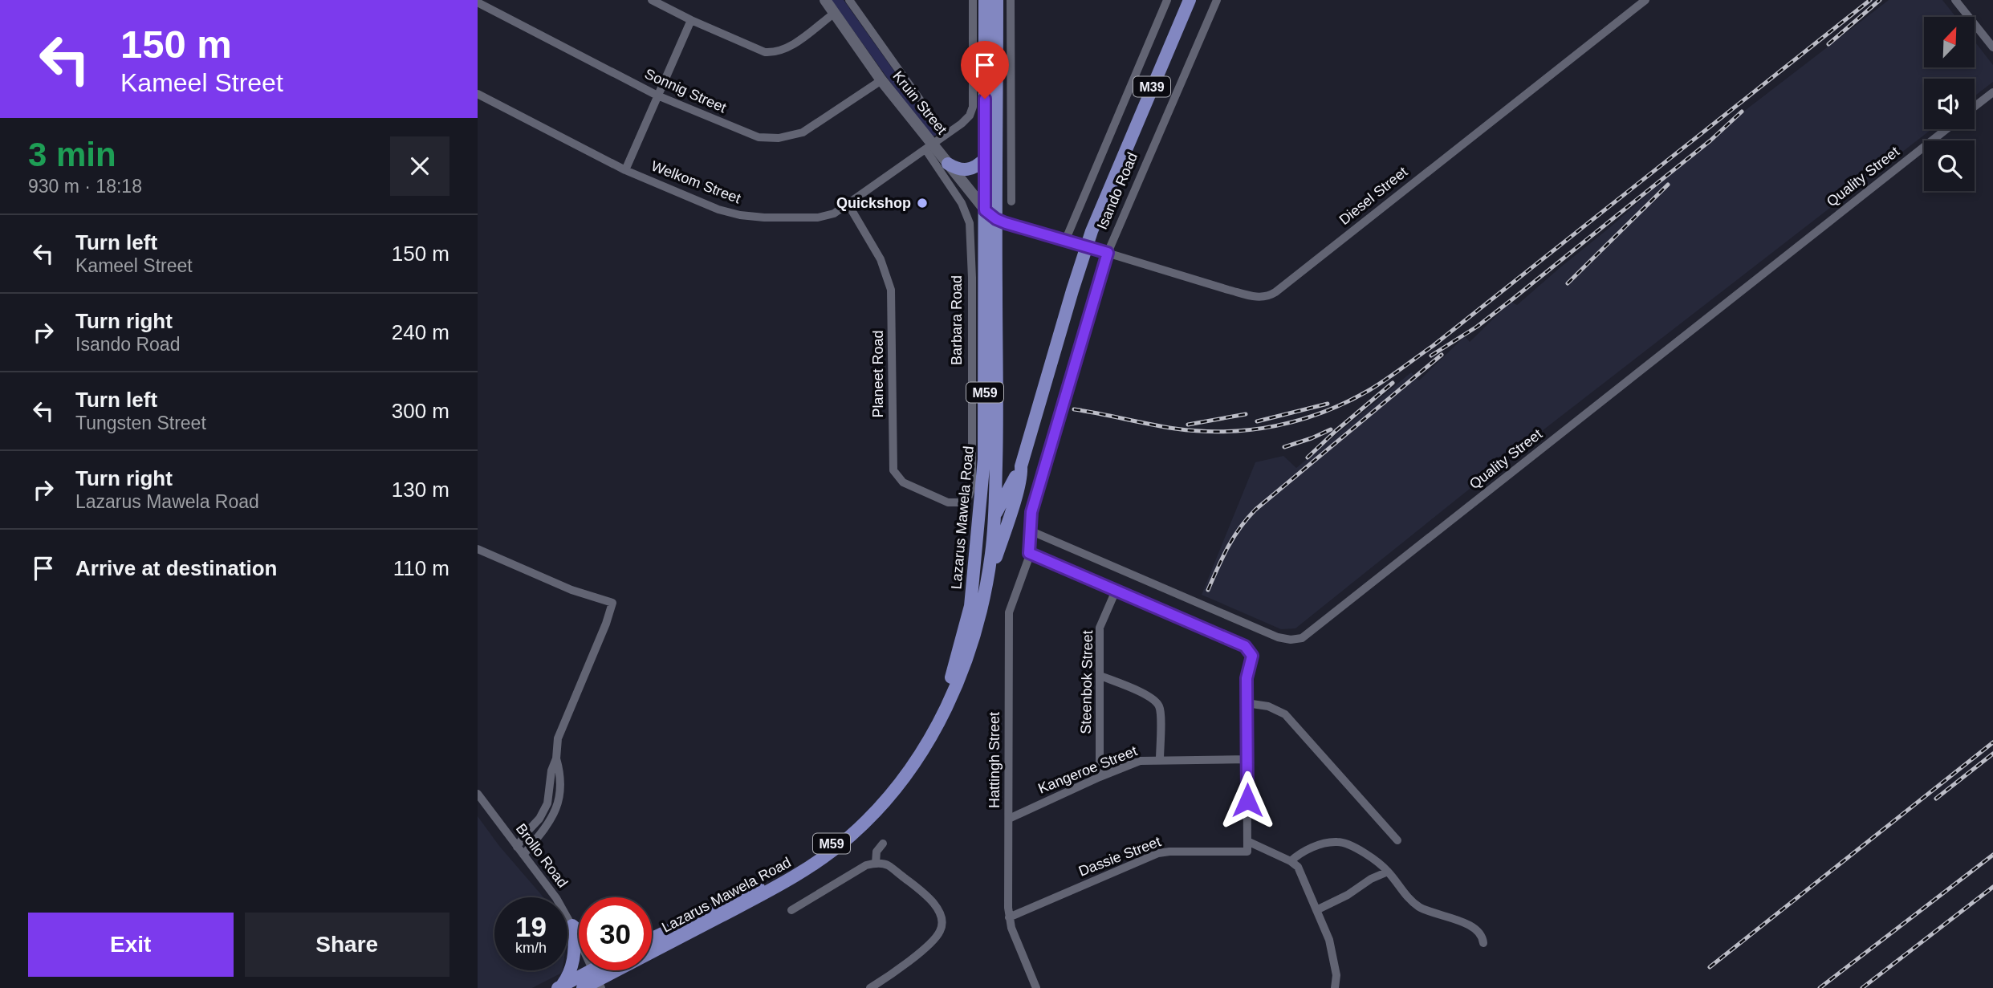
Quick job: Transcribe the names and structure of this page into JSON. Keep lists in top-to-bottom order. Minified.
{"streets":{"main road":["M39","Kruin Street","Isando Road","M59","Lazarus Mawela Road"],"street":["Sonnig Street","Quality Street","Welkom Street","Diesel Street","Barbara Road","Planeet Road","Steenbok Street","Hattingh Street","Kangeroe Street","Brollo Road","Dassie Street"]},"crossings":[["M39","Isando Road"],["M39","Lazarus Mawela Road"],["Sonnig Street","Kruin Street"],["Kruin Street","Welkom Street"],["Kruin Street","Diesel Street"],["Kruin Street","Barbara Road"],["Kruin Street","Lazarus Mawela Road"],["Quality Street","Isando Road"],["Quality Street","Hattingh Street"],["Welkom Street","Barbara Road"],["Welkom Street","Planeet Road"],["Isando Road","Diesel Street"],["Isando Road","Lazarus Mawela Road"],["Isando Road","Hattingh Street"],["Diesel Street","Lazarus Mawela Road"],["Barbara Road","Planeet Road"],["M59","Lazarus Mawela Road"],["M59","Brollo Road"],["Lazarus Mawela Road","Brollo Road"],["Steenbok Street","Kangeroe Street"],["Hattingh Street","Kangeroe Street"],["Hattingh Street","Dassie Street"]],"places":["Quickshop"],"north":"top right","page":{"turn":["150 m","Kameel Street"],"heading":["3 min","930 m · 18:18"],"list":[{"name":"Turn left","note":"Kameel Street","value":"150 m"},{"name":"Turn right","note":"Isando Road","value":"240 m"},{"name":"Turn left","note":"Tungsten Street","value":"300 m"},{"name":"Turn right","note":"Lazarus Mawela Road","value":"130 m"},{"name":"Arrive at destination","value":"110 m"}],"speed":"19 km/h","limit":"30","buttons":["Exit","Share"]}}
